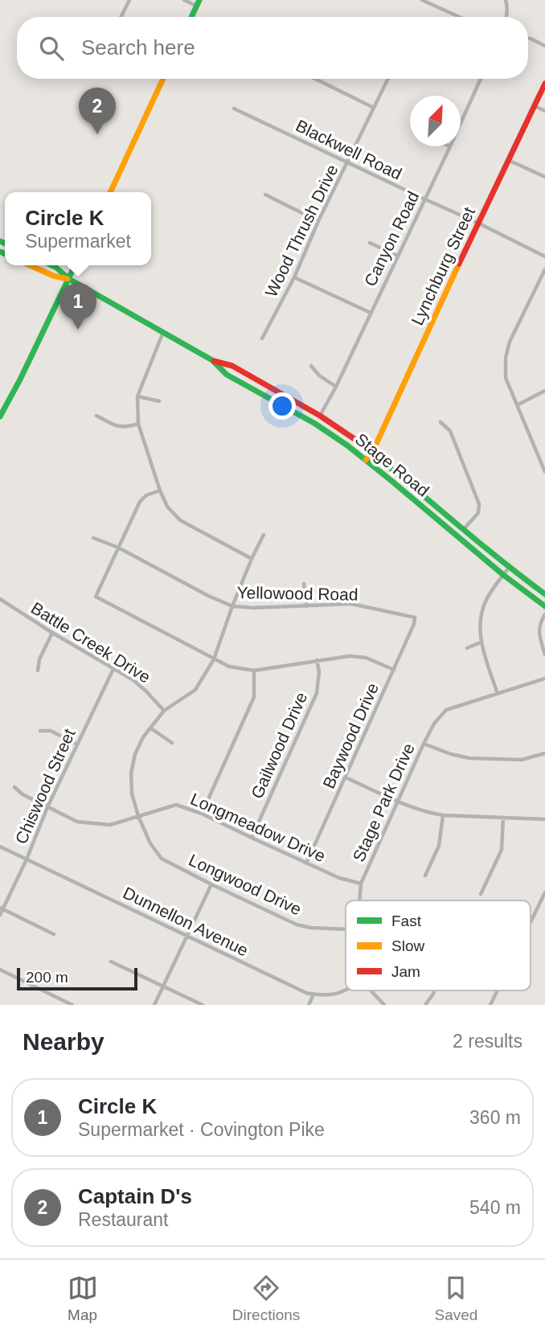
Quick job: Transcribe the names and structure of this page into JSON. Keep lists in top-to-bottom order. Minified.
{"streets":{"main road":["Lynchburg Street","Stage Road"],"street":["Blackwell Road","Wood Thrush Drive","Canyon Road","Yellowood Road","Battle Creek Drive","Baywood Drive","Gailwood Drive","Chiswood Street","Stage Park Drive","Longmeadow Drive","Longwood Drive","Dunnellon Avenue"]},"crossings":[["Blackwell Road","Wood Thrush Drive"],["Blackwell Road","Canyon Road"],["Blackwell Road","Lynchburg Street"],["Canyon Road","Stage Road"],["Lynchburg Street","Stage Road"],["Yellowood Road","Baywood Drive"],["Battle Creek Drive","Chiswood Street"],["Baywood Drive","Longmeadow Drive"],["Gailwood Drive","Longmeadow Drive"],["Chiswood Street","Longmeadow Drive"],["Chiswood Street","Dunnellon Avenue"],["Stage Park Drive","Longmeadow Drive"],["Longmeadow Drive","Longwood Drive"]],"legend":["Fast","Slow","Jam"],"scale_bar":"200 m","north":"top right","page":{"search":"Search here","pins":["2","1"],"popup":["Circle K","Supermarket"],"scale":"200 m","heading":["Nearby","2 results"],"list":[{"mark":"1","name":"Circle K","note":"Supermarket · Covington Pike","value":"360 m"},{"mark":"2","name":"Captain D's","note":"Restaurant","value":"540 m"}],"nav":["Map","Directions","Saved"]}}
